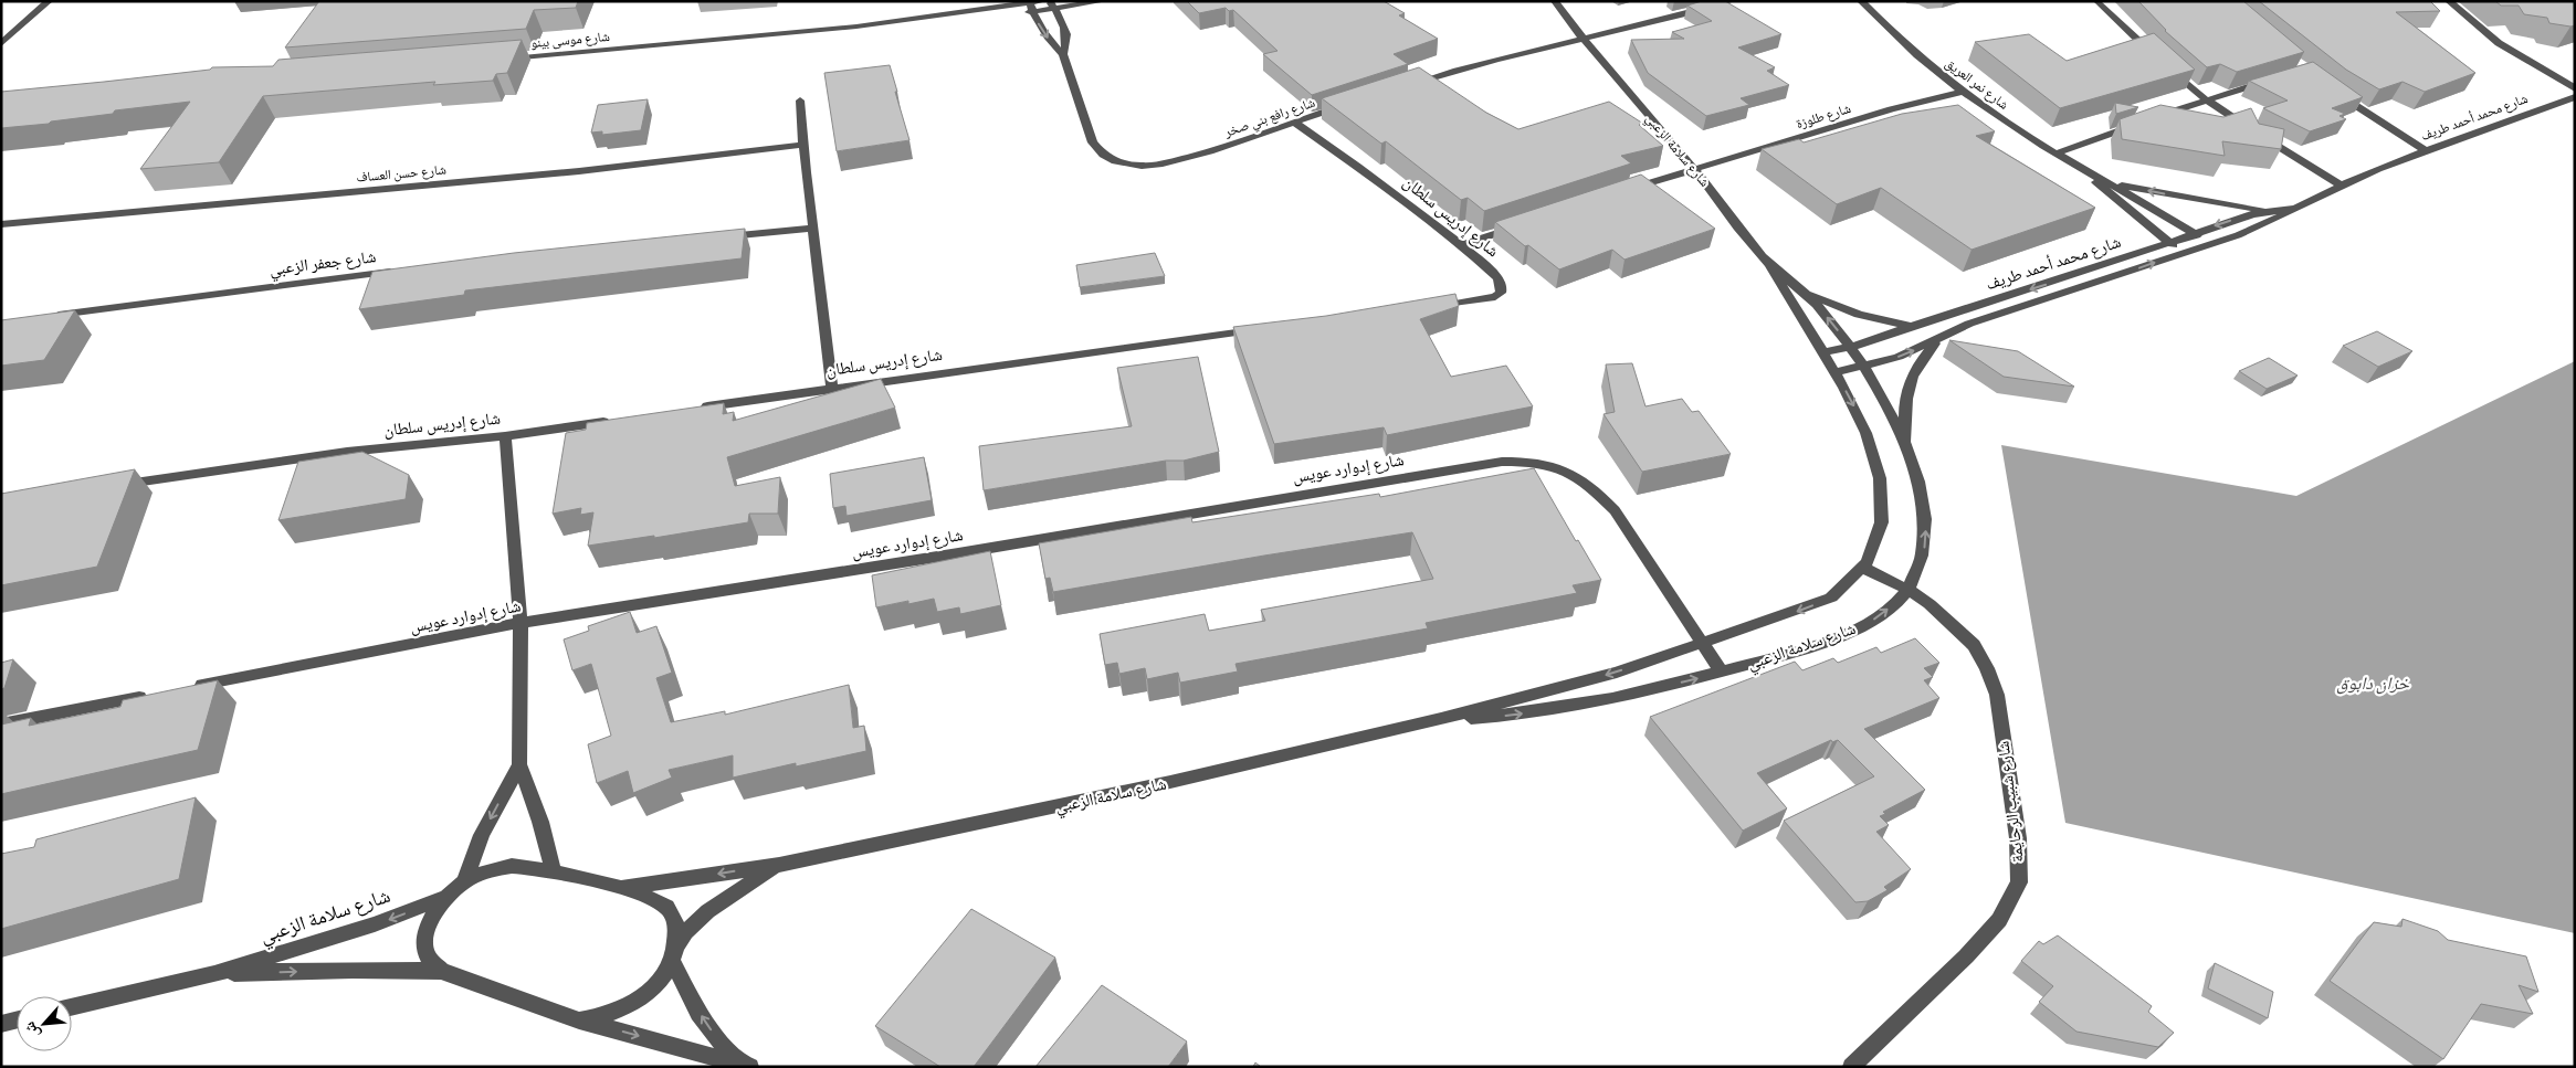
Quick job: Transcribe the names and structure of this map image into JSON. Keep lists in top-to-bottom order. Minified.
{"streets":{"street":["شارع موسى بينو","شارع نمر العريق","شارع طلوزة","شارع رافع بني صخر","شارع محمد أحمد طريف","شارع سلامة الزعبي","شارع حسن العساف","شارع إدريس سلطان","شارع جعفر الزعبي","شارع إدوارد عويس","شارع شبيب الرحايمة"]},"crossings":[["شارع موسى بينو","شارع رافع بني صخر"],["شارع نمر العريق","شارع طلوزة"],["شارع نمر العريق","شارع محمد أحمد طريف"],["شارع طلوزة","شارع سلامة الزعبي"],["شارع رافع بني صخر","شارع إدريس سلطان"],["شارع محمد أحمد طريف","شارع سلامة الزعبي"],["شارع سلامة الزعبي","شارع إدوارد عويس"],["شارع سلامة الزعبي","شارع شبيب الرحايمة"]],"water":["خزان دابوق"],"north":"bottom left"}
